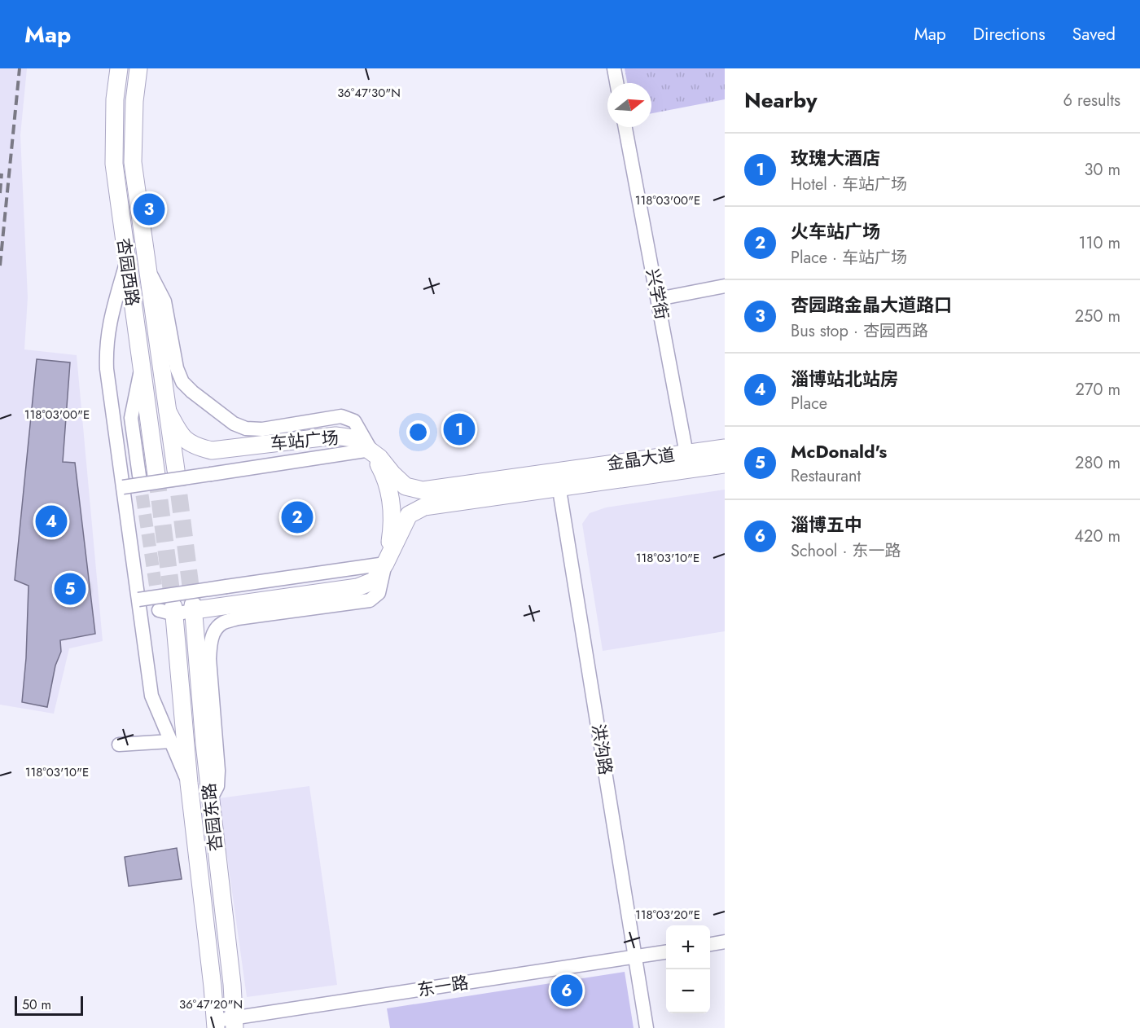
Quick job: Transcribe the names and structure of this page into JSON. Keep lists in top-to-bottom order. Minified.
{"streets":{"main road":["杏园西路","车站广场","金晶大道","杏园东路"],"street":["兴学街","洪沟路","东一路"]},"crossings":[["杏园西路","车站广场"],["兴学街","金晶大道"],["车站广场","金晶大道"],["车站广场","洪沟路"],["金晶大道","洪沟路"],["洪沟路","东一路"],["杏园东路","东一路"]],"scale_bar":"50 m","north":"right","page":{"header":"Map","nav":["Map","Directions","Saved"],"heading":["Nearby","6 results"],"list":[{"mark":"1","name":"玫瑰大酒店","note":"Hotel · 车站广场","value":"30 m"},{"mark":"2","name":"火车站广场","note":"Place · 车站广场","value":"110 m"},{"mark":"3","name":"杏园路金晶大道路口","note":"Bus stop · 杏园西路","value":"250 m"},{"mark":"4","name":"淄博站北站房","note":"Place","value":"270 m"},{"mark":"5","name":"McDonald's","note":"Restaurant","value":"280 m"},{"mark":"6","name":"淄博五中","note":"School · 东一路","value":"420 m"}],"pins":["3","1","2","4","5","6"],"map_buttons":["+","−"],"scale":"50 m"},"coordinates":["36°47'30\"N","118°03'00\"E","118°03'10\"E","118°03'20\"E","36°47'20\"N"]}
